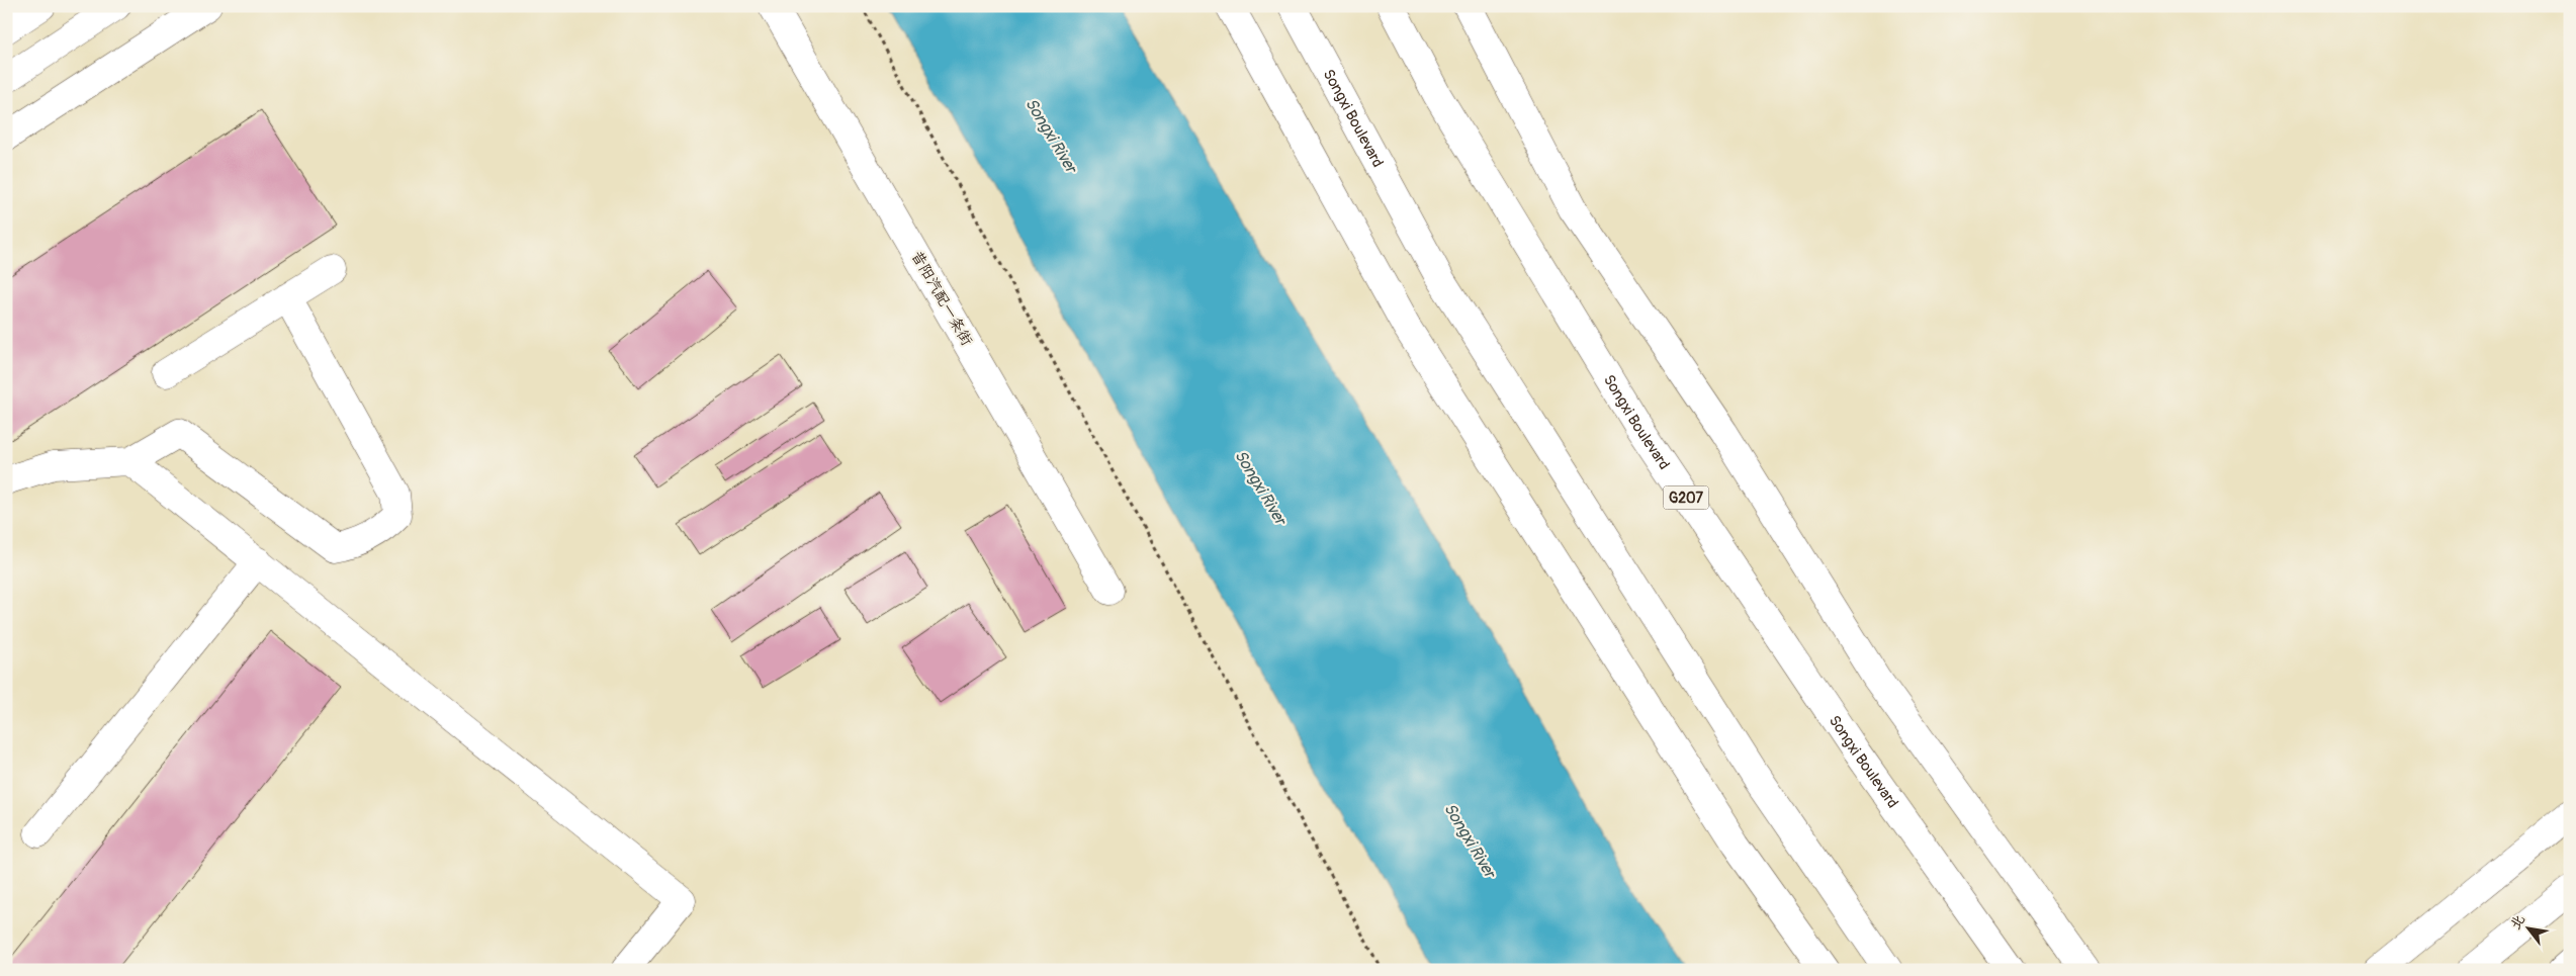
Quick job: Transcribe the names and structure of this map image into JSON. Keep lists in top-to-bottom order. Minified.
{"streets":{"main road":["Songxi Boulevard","昔阳汽配一条街","G207"]},"water":["Songxi River"],"north":"top left"}
